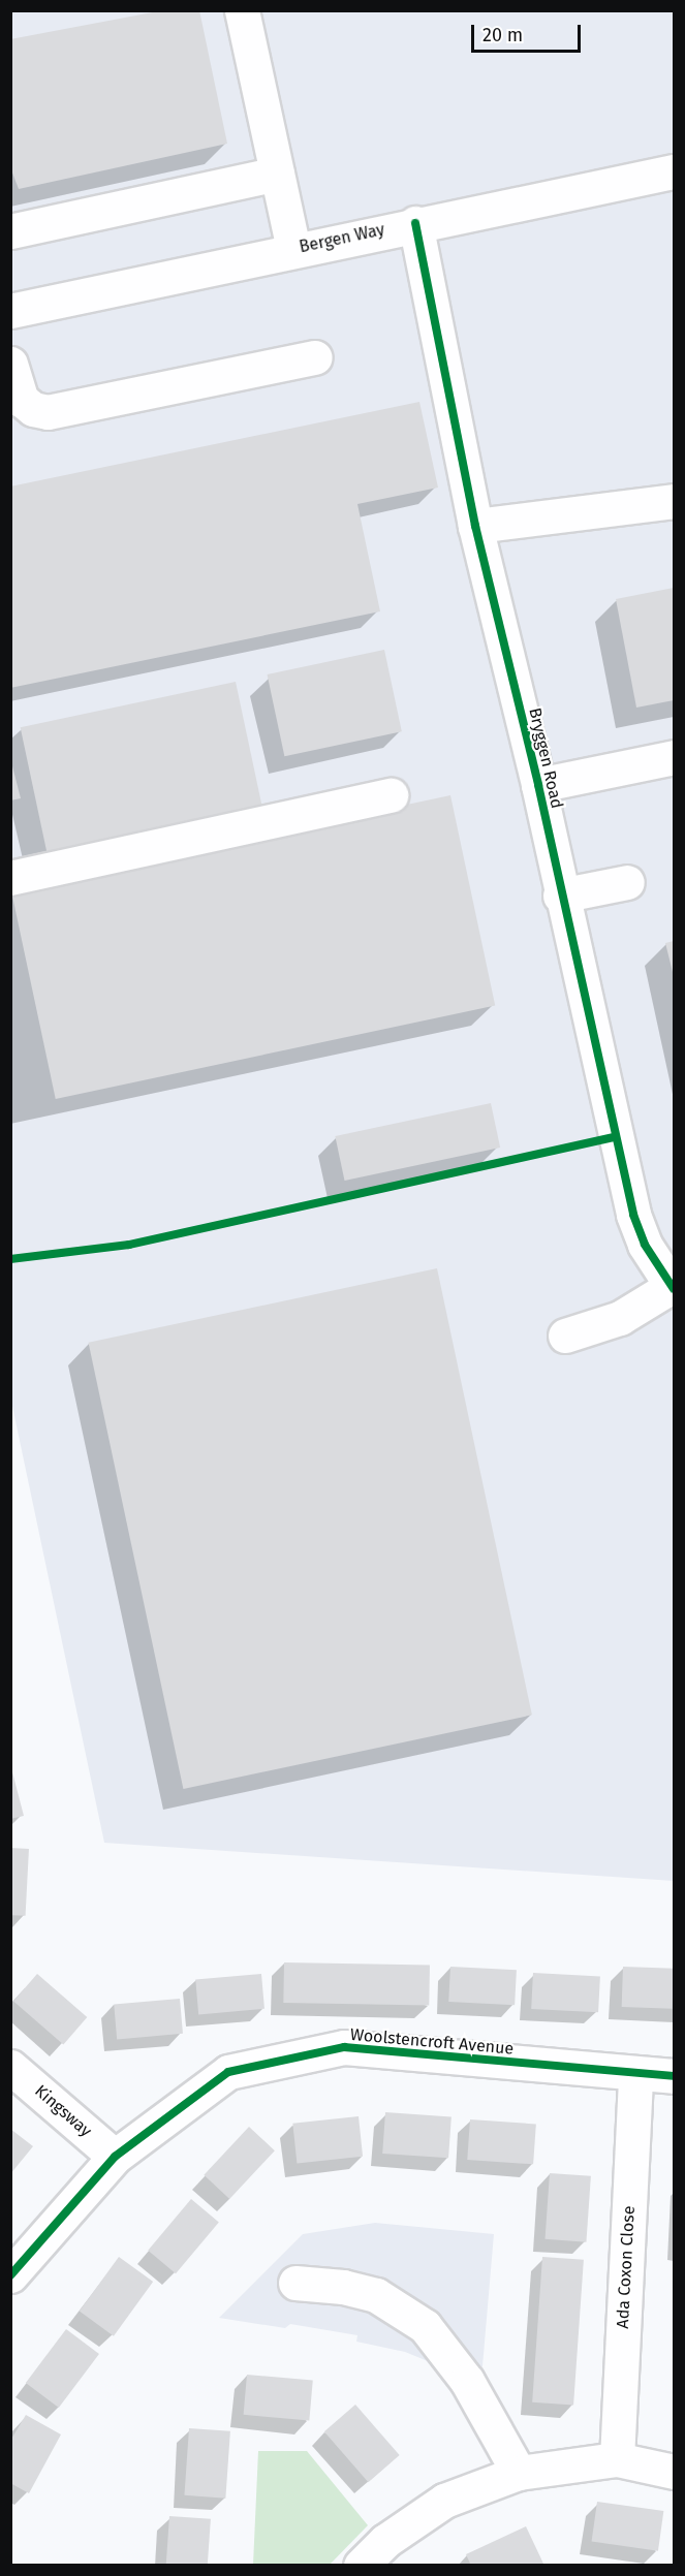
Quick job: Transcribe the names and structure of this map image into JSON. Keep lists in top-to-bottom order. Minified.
{"streets":{"street":["Bergen Way","Bryggen Road","Woolstencroft Avenue","Kingsway","Ada Coxon Close"]},"crossings":[["Bergen Way","Bryggen Road"],["Woolstencroft Avenue","Kingsway"],["Woolstencroft Avenue","Ada Coxon Close"]],"scale_bar":"20 m"}
